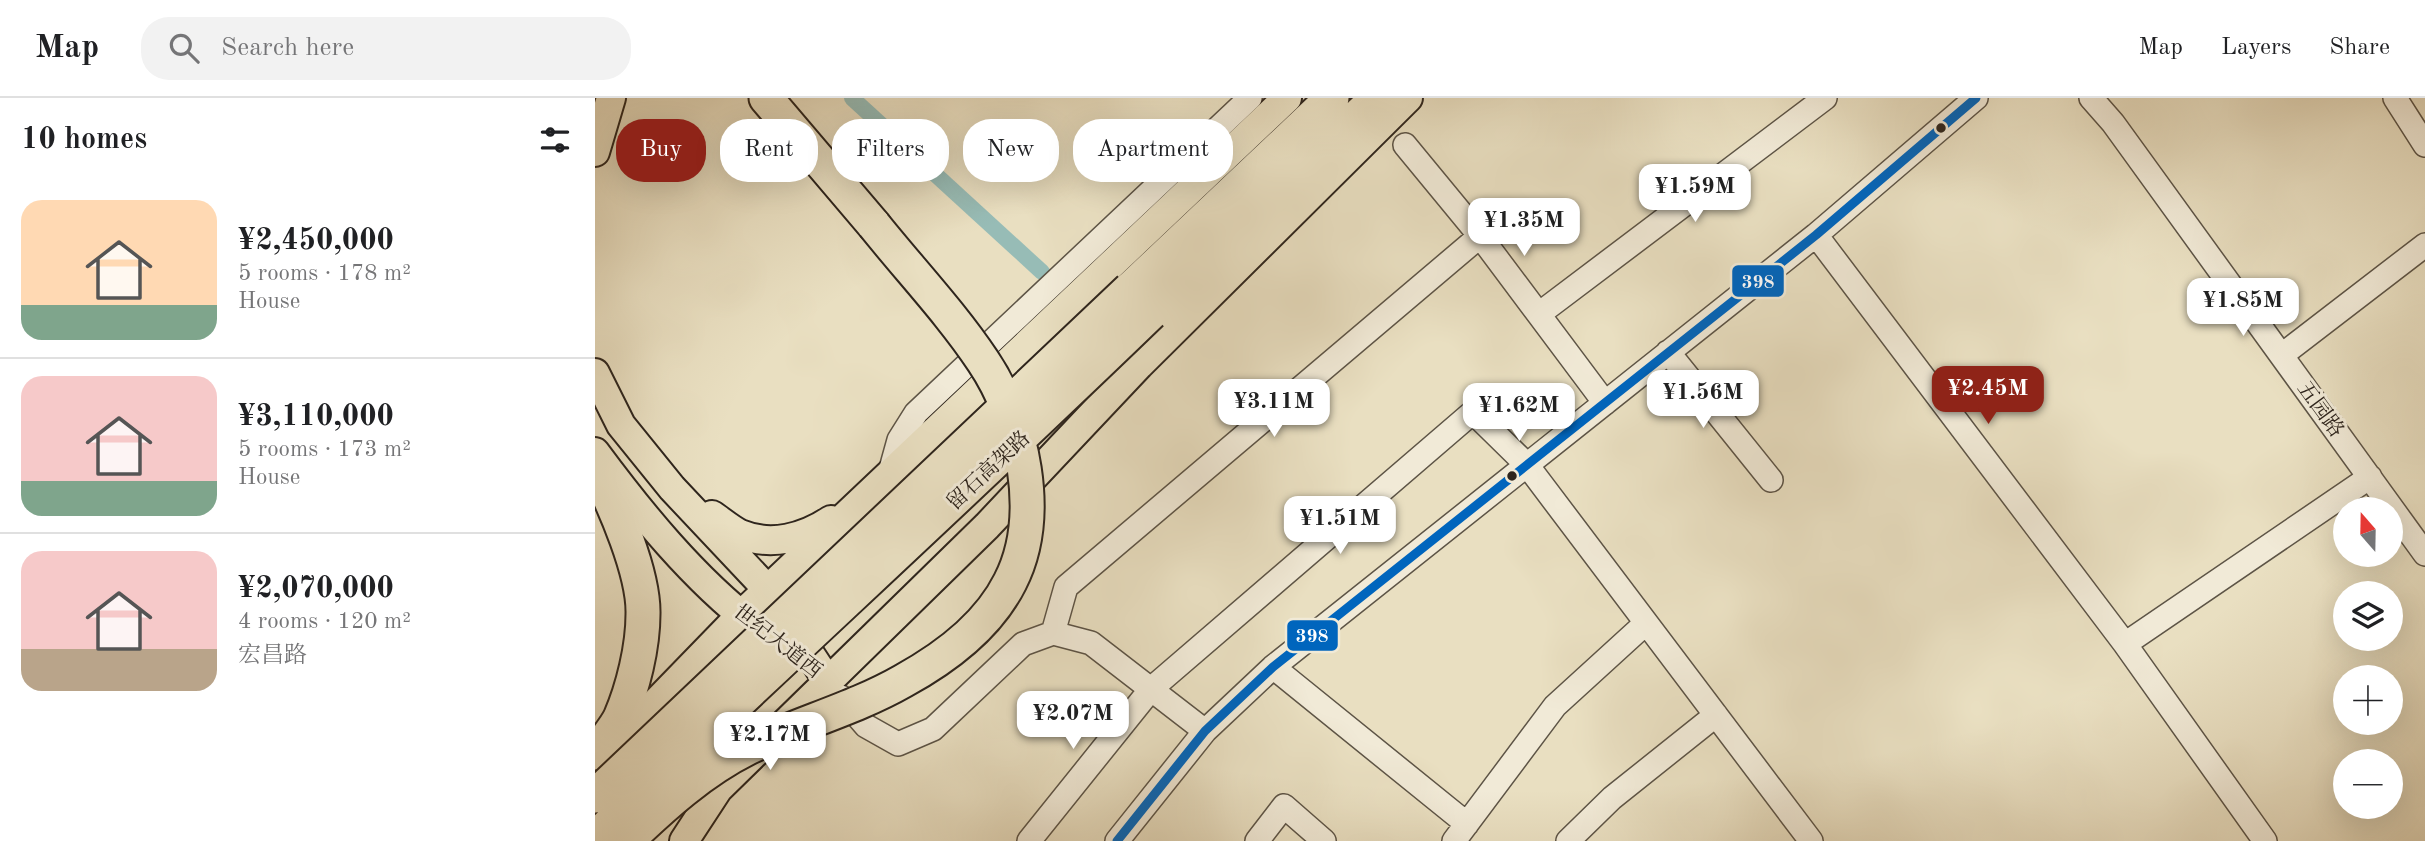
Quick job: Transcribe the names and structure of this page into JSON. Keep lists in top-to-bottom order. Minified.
{"streets":{"highway":["留石高架路"],"main road":["世纪大道西"],"street":["五园路"]},"lines":["transit line 398"],"north":"top","page":{"header":"Map","search":"Search here","nav":["Map","Layers","Share"],"heading":"10 homes","chip":["Buy","Rent","Filters","New","Apartment"],"price":["¥1.59M","¥1.35M","¥1.85M","¥2.45M","¥1.56M","¥3.11M","¥1.62M","¥1.51M","¥2.07M","¥2.17M"],"list":[{"name":"¥2,450,000","note":"5 rooms · 178 m² · House"},{"name":"¥3,110,000","note":"5 rooms · 173 m² · House"},{"name":"¥2,070,000","note":"4 rooms · 120 m² · 宏昌路"}],"map_buttons":["+","−"]}}
